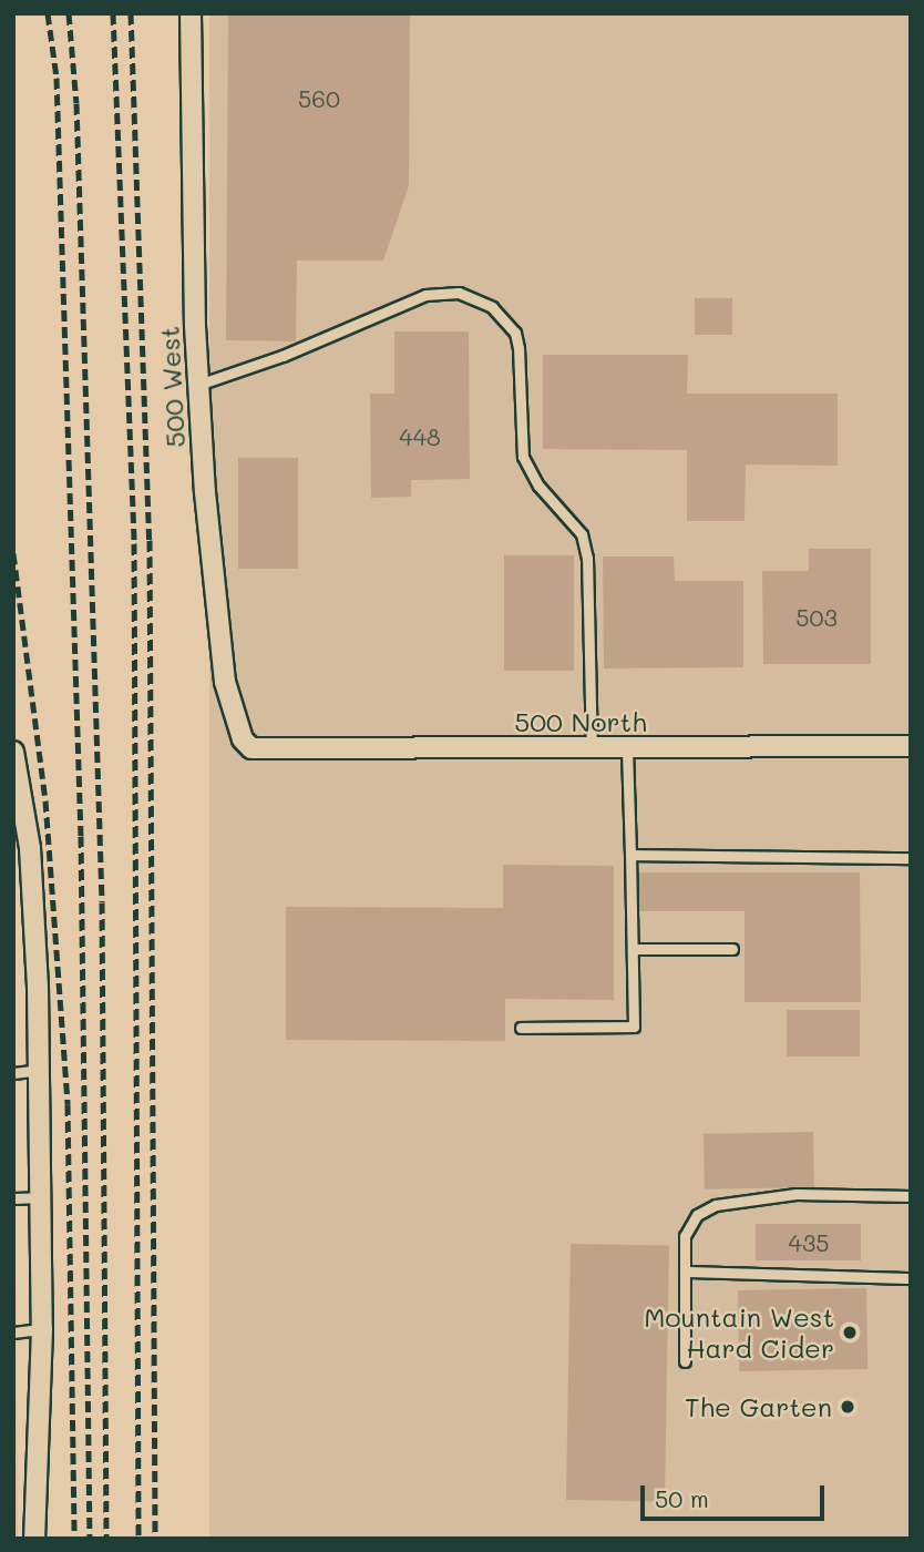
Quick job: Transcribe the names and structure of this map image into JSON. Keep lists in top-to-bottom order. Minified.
{"streets":{"street":["500 West","500 North"]},"crossings":[["500 West","500 North"]],"places":["Mountain West Hard Cider","The Garten"],"house_numbers":["560","448","503","435"],"scale_bar":"50 m"}
